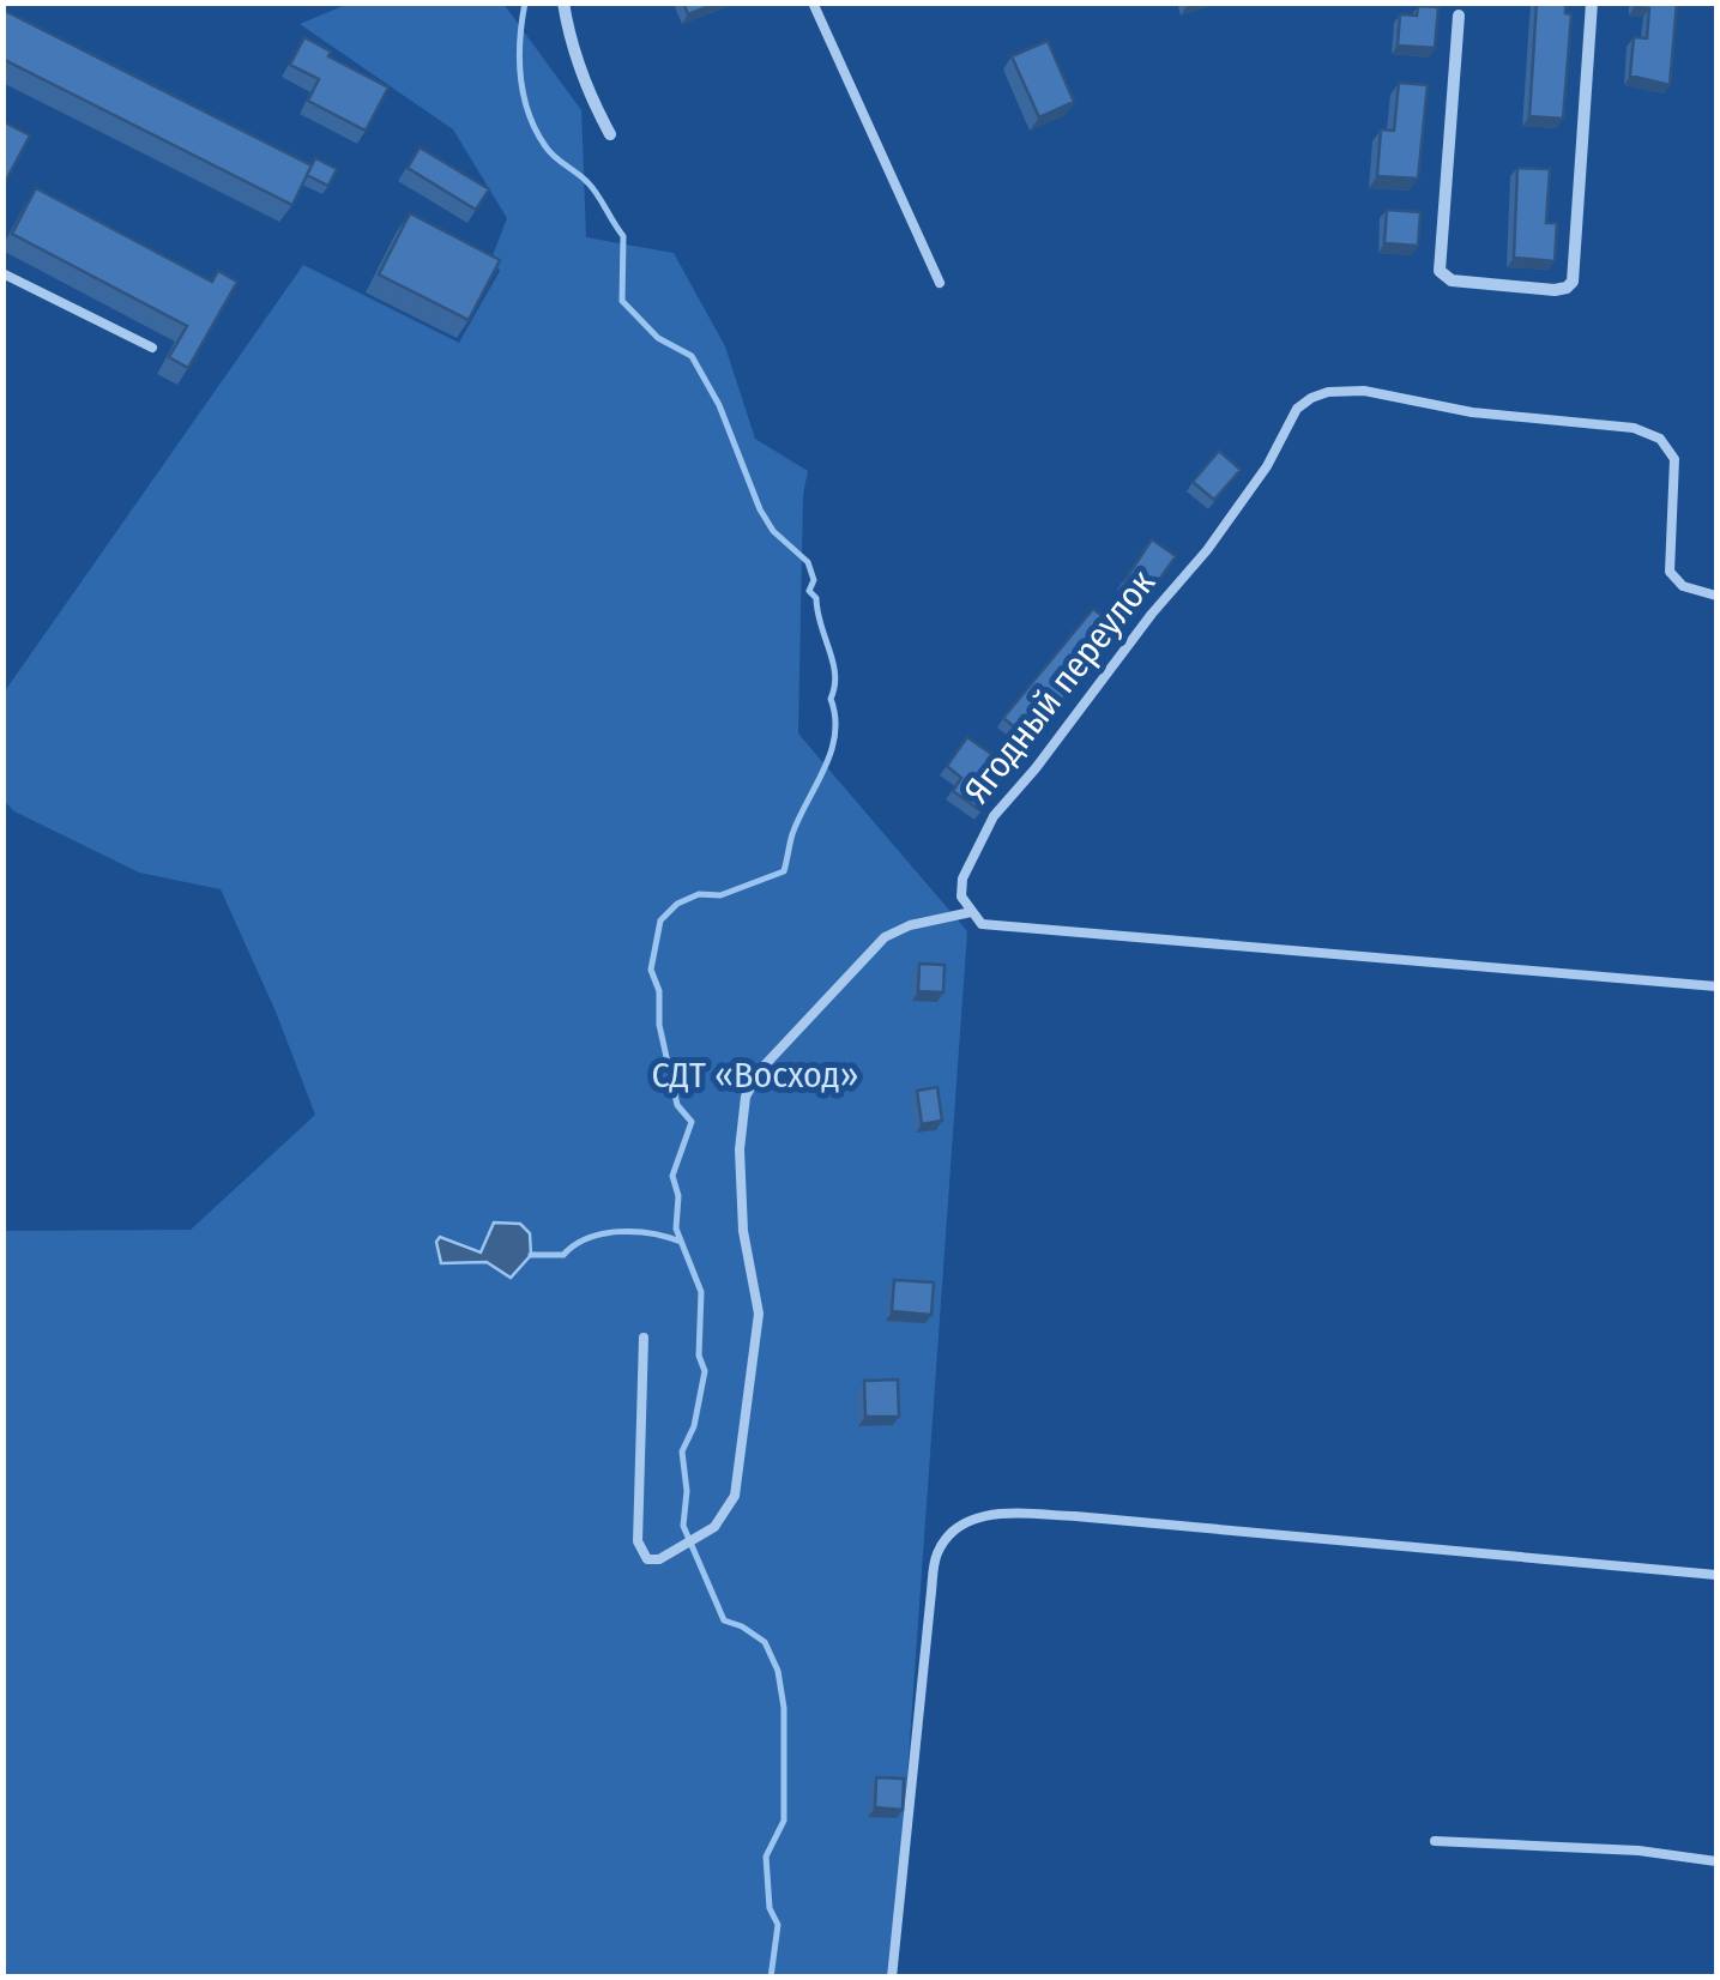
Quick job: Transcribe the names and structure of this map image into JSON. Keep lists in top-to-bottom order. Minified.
{"streets":{"lane":["Ягодный переулок"]},"parks":["СДТ «Восход»"]}
